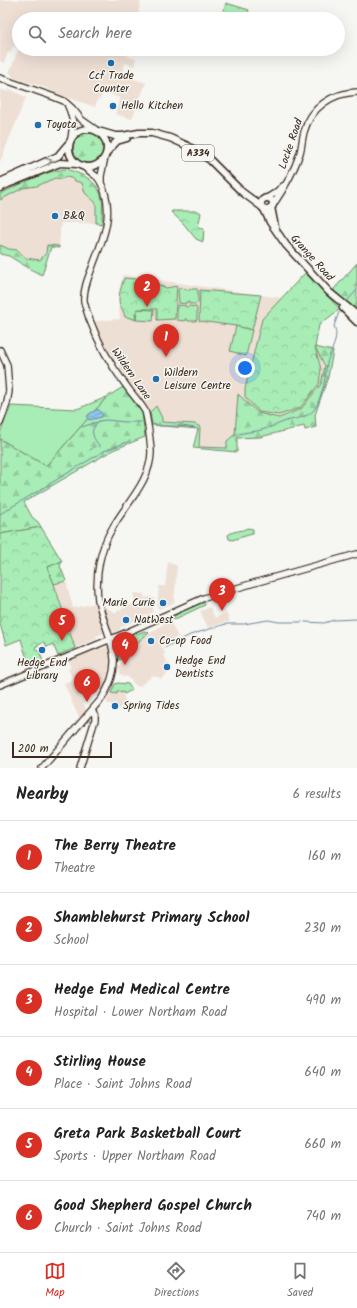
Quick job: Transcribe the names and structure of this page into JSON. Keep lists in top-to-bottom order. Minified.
{"streets":{"main road":["A334","Grange Road"],"street":["Locke Road","Wildern Lane"]},"crossings":[["Locke Road","Grange Road"],["Grange Road","Wildern Lane"]],"places":["Ccf Trade Counter","Hello Kitchen","Toyota","B&Q","Wildern Leisure Centre","Marie Curie","NatWest","Co-op Food","Hedge End Library","Hedge End Dentists","Spring Tides"],"scale_bar":"200 m","page":{"search":"Search here","pins":["2","1","3","5","4","6"],"scale":"200 m","heading":["Nearby","6 results"],"list":[{"mark":"1","name":"The Berry Theatre","note":"Theatre","value":"160 m"},{"mark":"2","name":"Shamblehurst Primary School","note":"School","value":"230 m"},{"mark":"3","name":"Hedge End Medical Centre","note":"Hospital · Lower Northam Road","value":"490 m"},{"mark":"4","name":"Stirling House","note":"Place · Saint Johns Road","value":"640 m"},{"mark":"5","name":"Greta Park Basketball Court","note":"Sports · Upper Northam Road","value":"660 m"},{"mark":"6","name":"Good Shepherd Gospel Church","note":"Church · Saint Johns Road","value":"740 m"}],"nav":["Map","Directions","Saved"]}}
